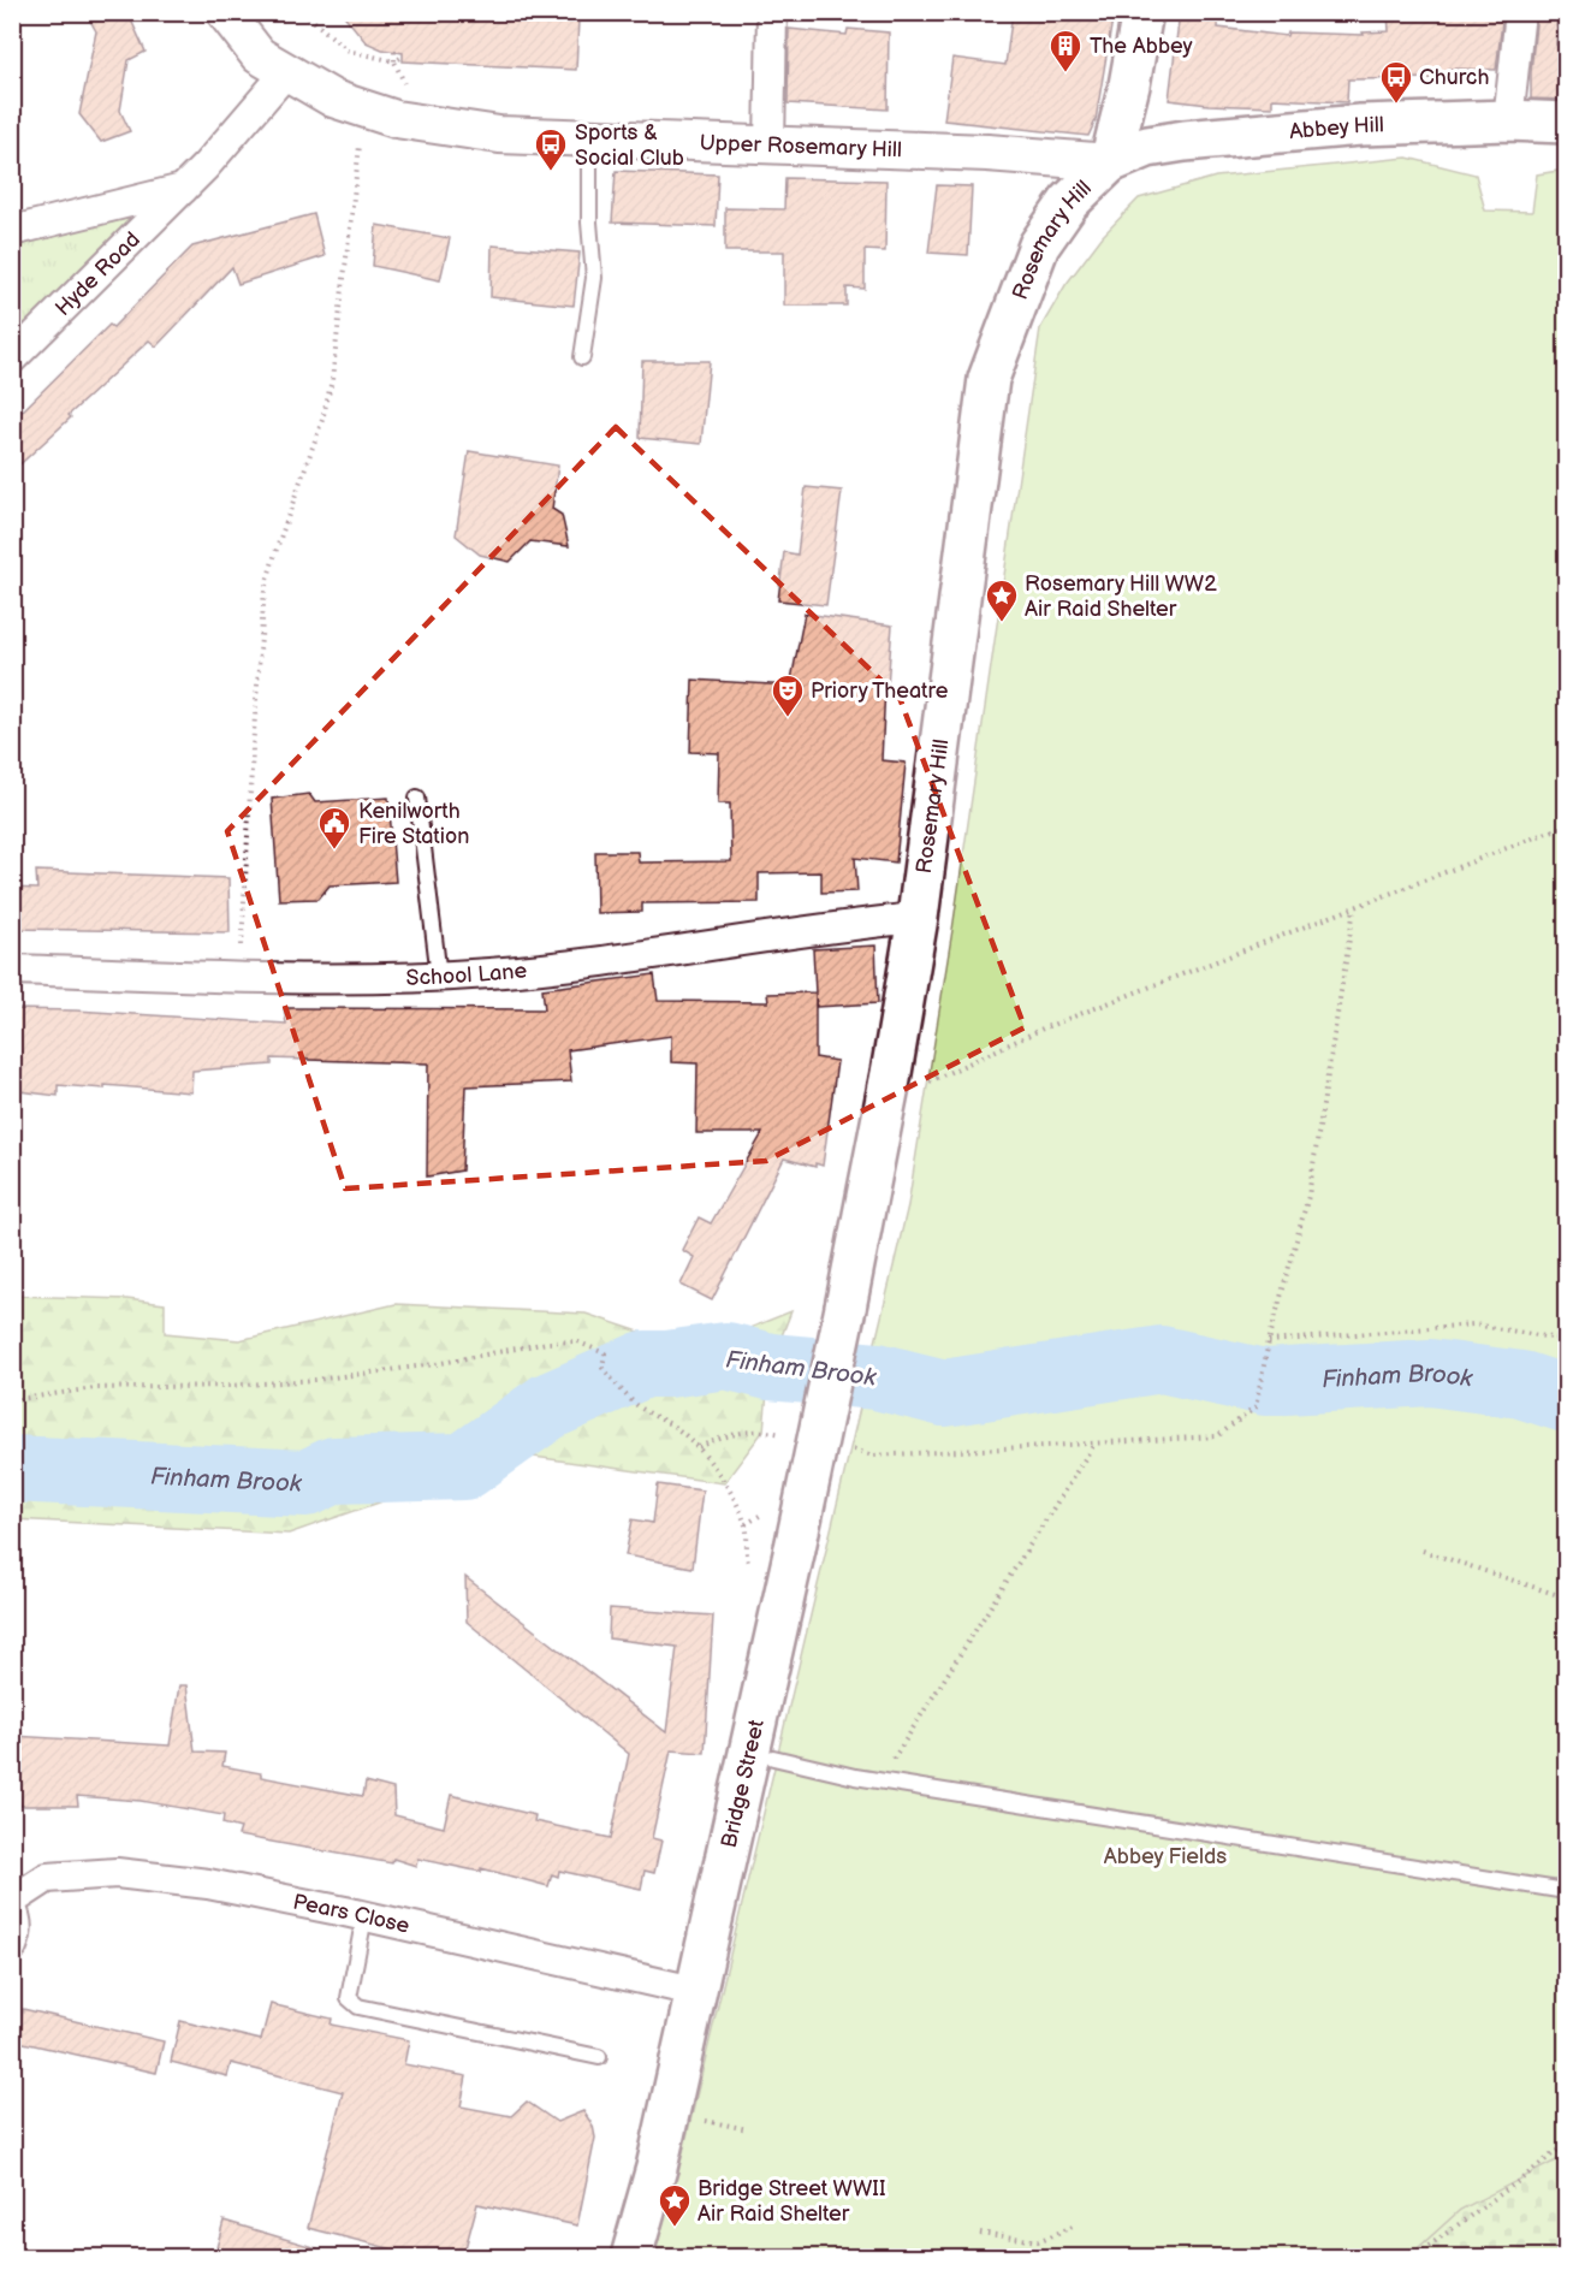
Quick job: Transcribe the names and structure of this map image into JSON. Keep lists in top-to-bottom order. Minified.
{"streets":{"main road":["Abbey Hill","Rosemary Hill","Bridge Street"],"street":["Upper Rosemary Hill","Hyde Road","School Lane","Pears Close"]},"crossings":[["Abbey Hill","Upper Rosemary Hill"],["Abbey Hill","Rosemary Hill"],["Upper Rosemary Hill","Rosemary Hill"],["Upper Rosemary Hill","Hyde Road"],["Rosemary Hill","School Lane"],["Rosemary Hill","Bridge Street"],["Bridge Street","Pears Close"]],"water":["Finham Brook"],"parks":["Abbey Fields"],"places":{"building":["The Abbey"],"bus stop":["Church","Sports & Social Club"],"place":["Rosemary Hill WW2 Air Raid Shelter","Bridge Street WWII Air Raid Shelter"],"theatre":["Priory Theatre"],"public building":["Kenilworth Fire Station"]}}
